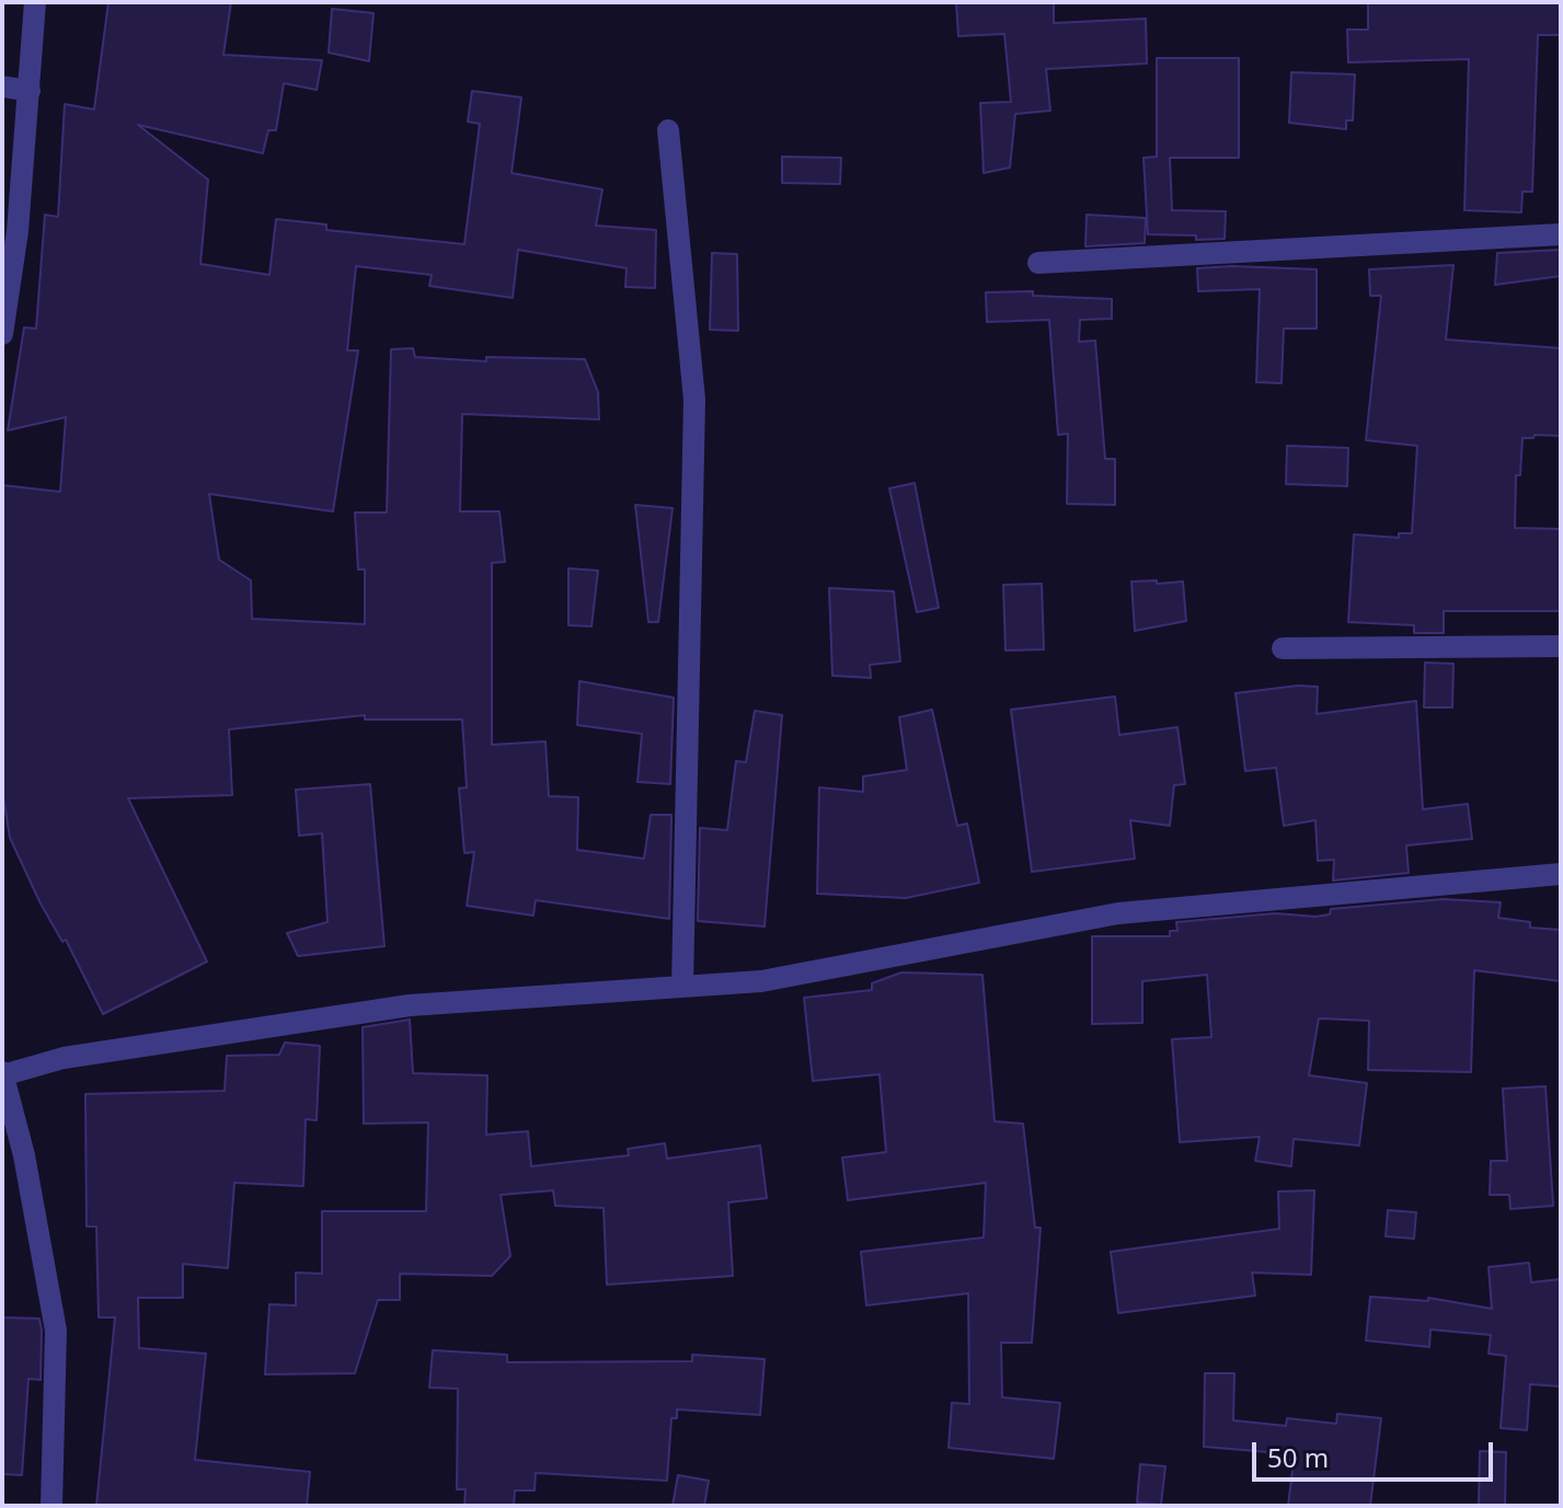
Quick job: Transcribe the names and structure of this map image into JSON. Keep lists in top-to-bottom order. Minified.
{"scale_bar":"50 m"}
